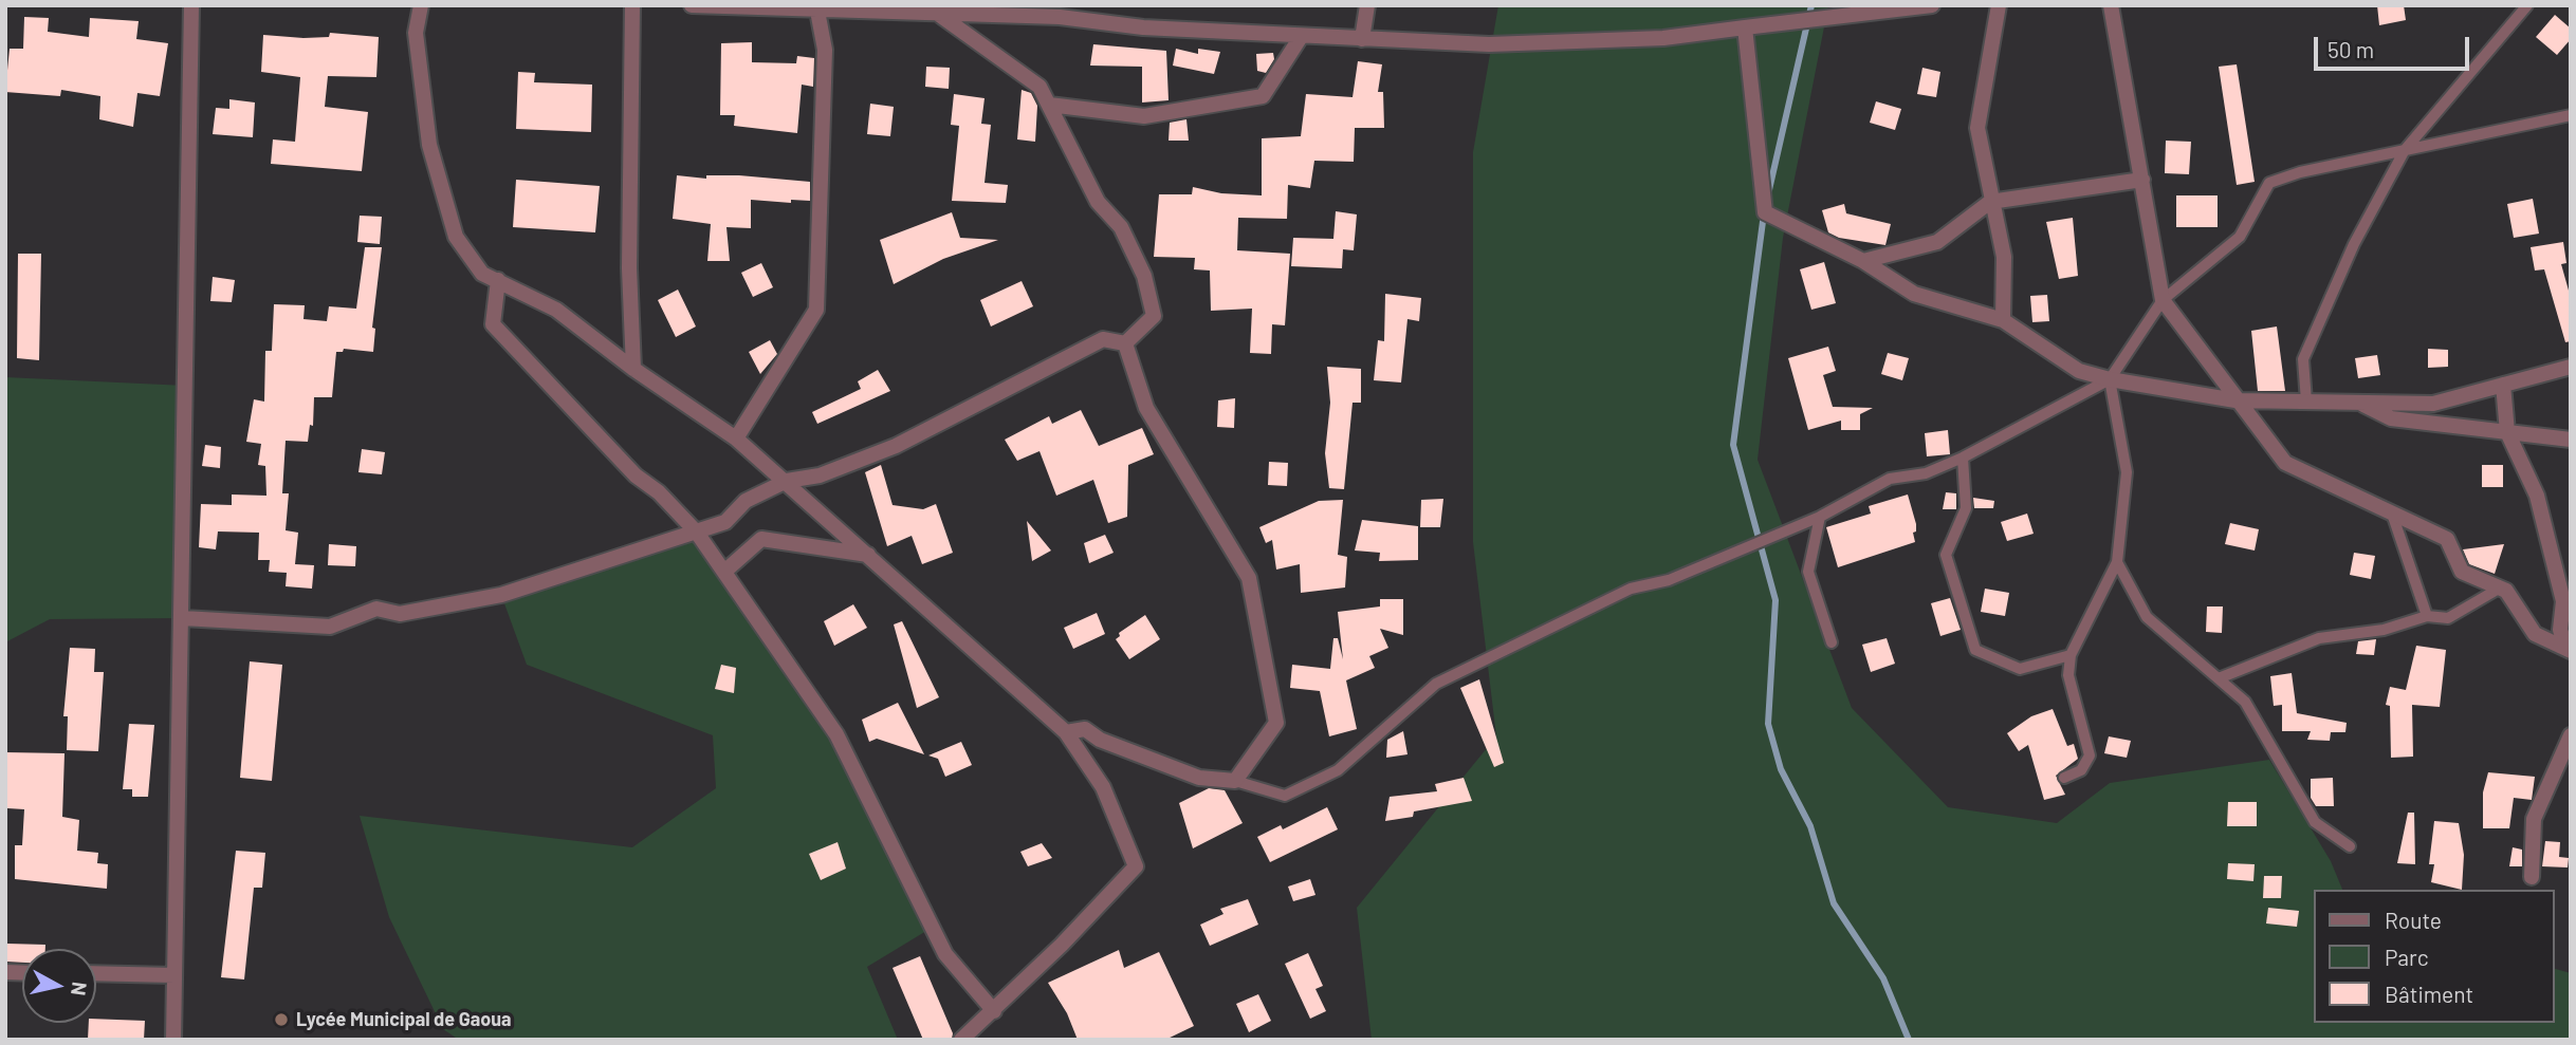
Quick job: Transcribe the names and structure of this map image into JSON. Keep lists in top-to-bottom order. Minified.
{"places":["Lycée Municipal de Gaoua"],"legend":["Route","Parc","Bâtiment"],"scale_bar":"50 m","north":"right"}
